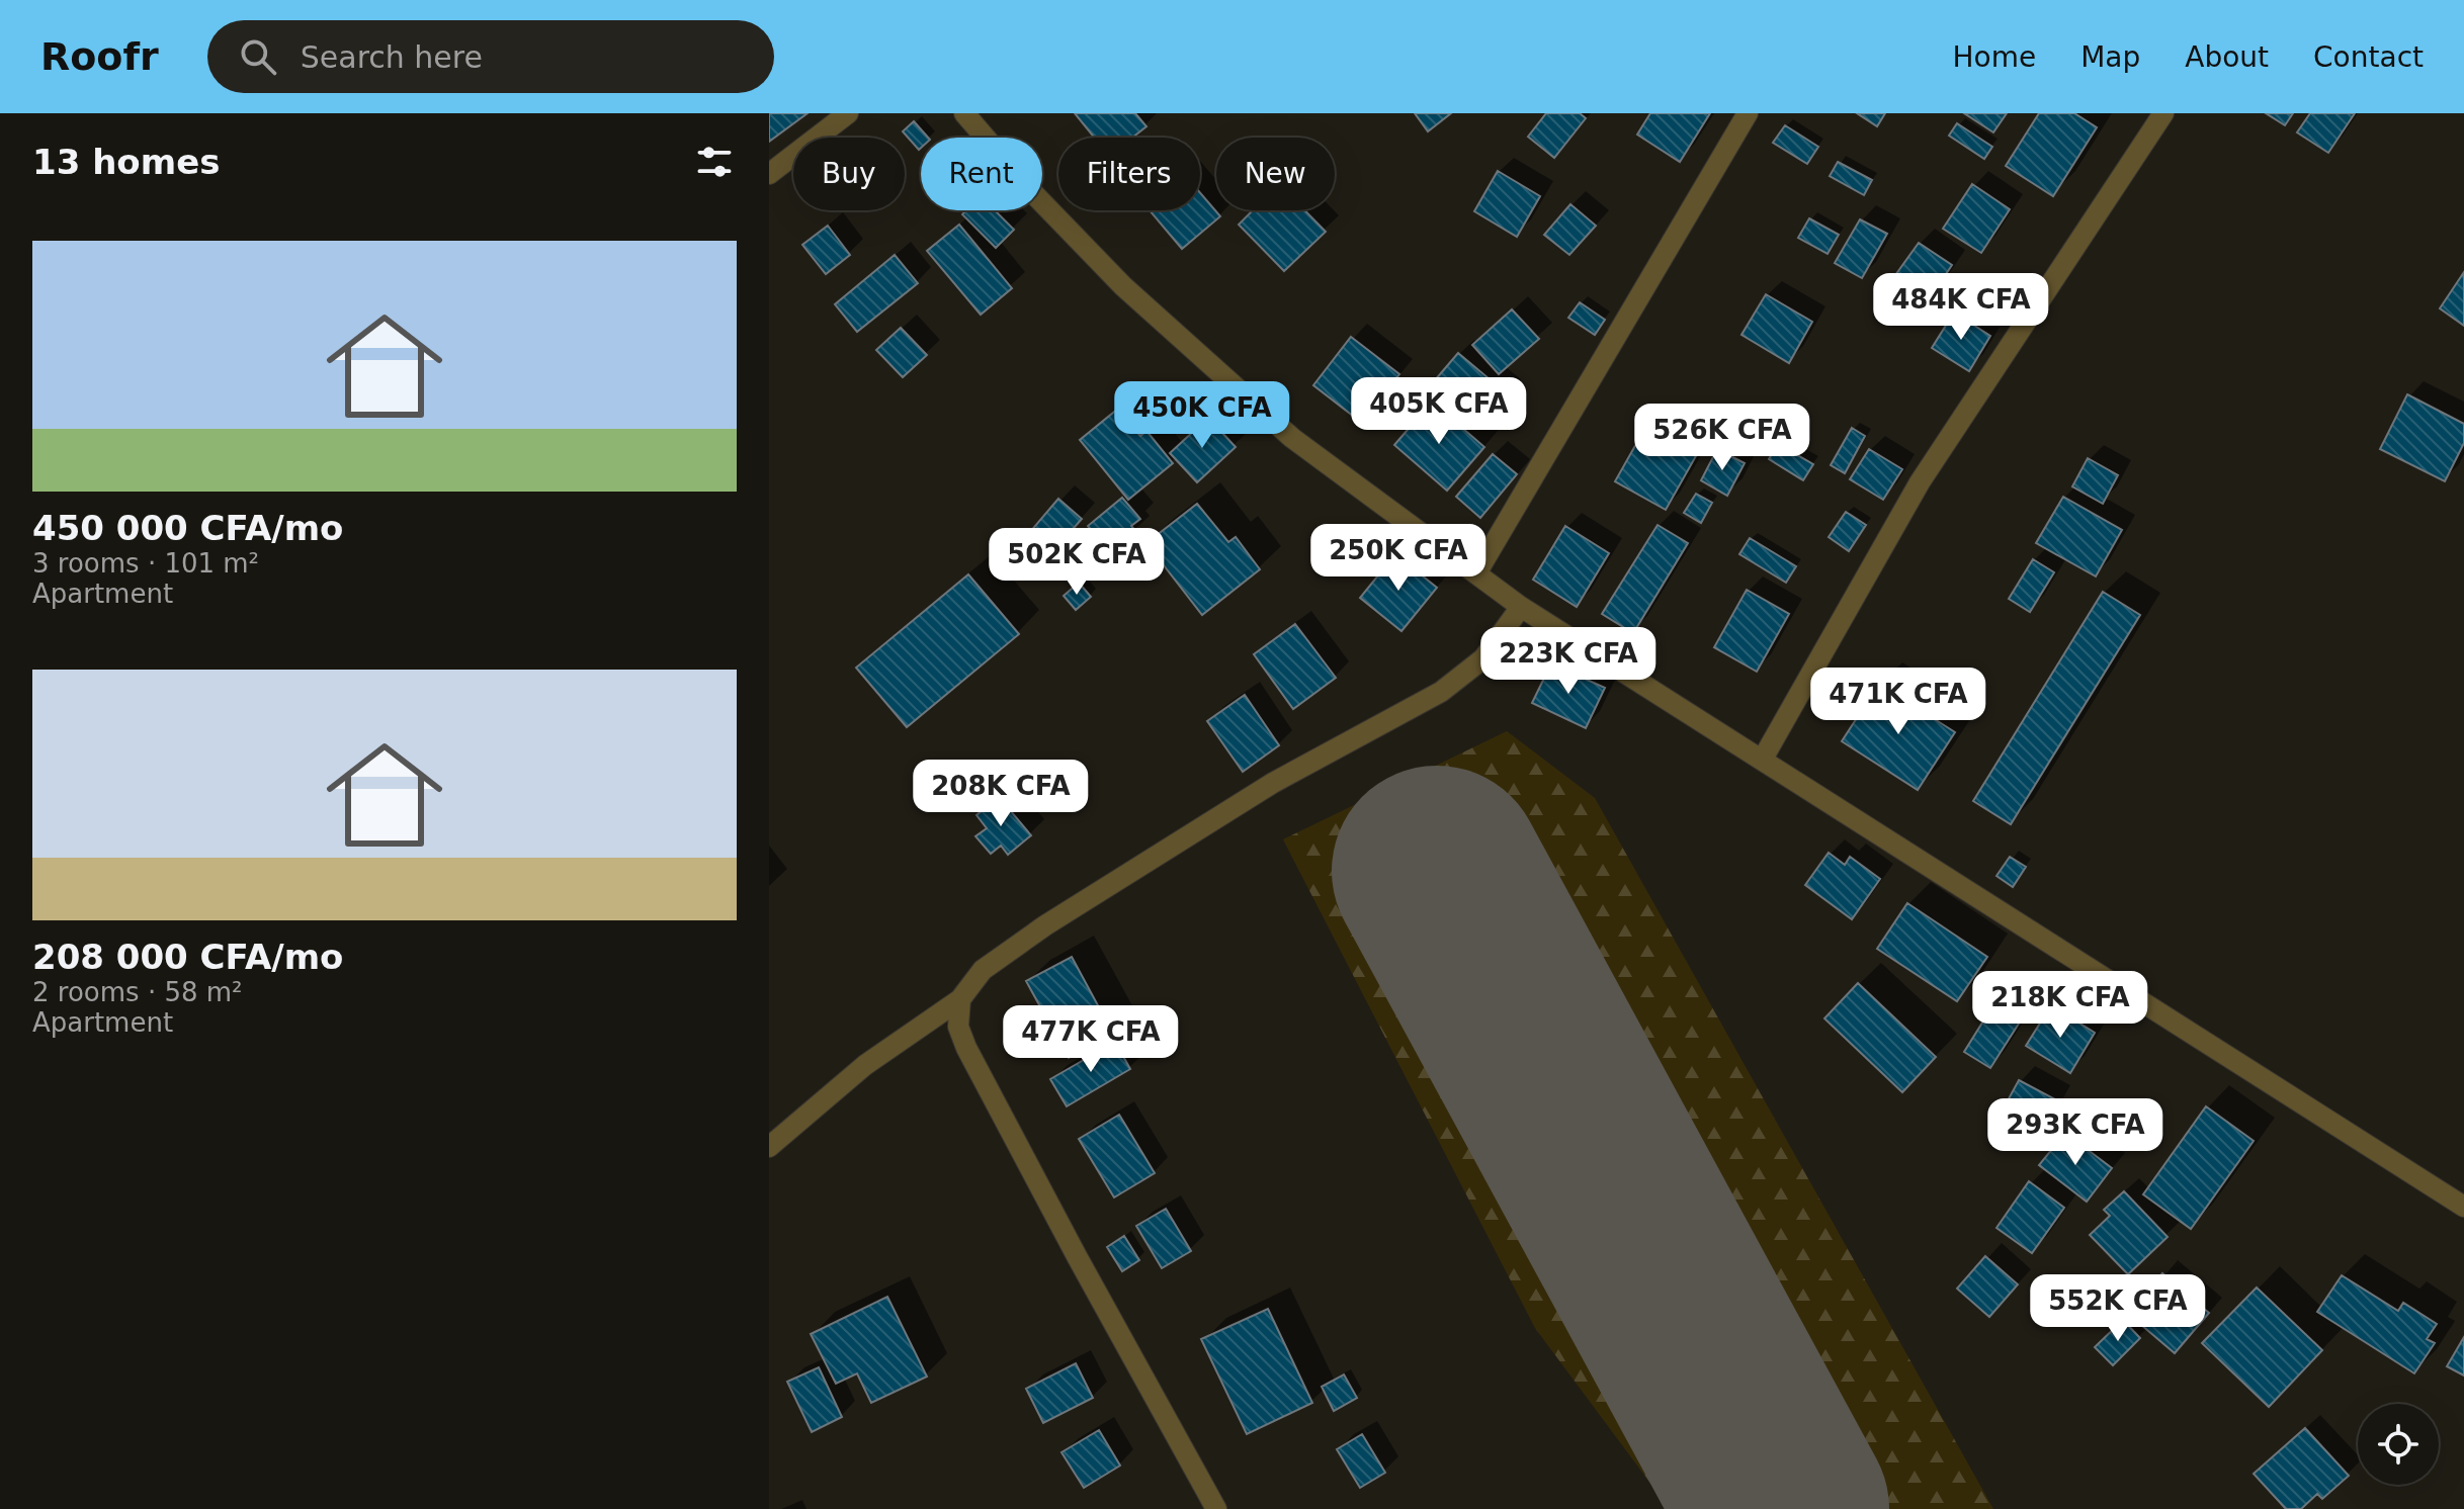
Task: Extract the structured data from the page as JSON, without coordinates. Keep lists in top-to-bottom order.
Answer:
{
  "page": {
    "header": "Roofr",
    "search": "Search here",
    "nav": [
      "Home",
      "Map",
      "About",
      "Contact"
    ],
    "heading": "13 homes",
    "chip": [
      "Buy",
      "Rent",
      "Filters",
      "New"
    ],
    "list": [
      {
        "name": "450 000 CFA/mo",
        "note": "3 rooms · 101 m² · Apartment"
      },
      {
        "name": "208 000 CFA/mo",
        "note": "2 rooms · 58 m² · Apartment"
      }
    ],
    "price": [
      "484K CFA",
      "405K CFA",
      "450K CFA",
      "526K CFA",
      "250K CFA",
      "502K CFA",
      "223K CFA",
      "471K CFA",
      "208K CFA",
      "218K CFA",
      "477K CFA",
      "293K CFA",
      "552K CFA"
    ]
  }
}
